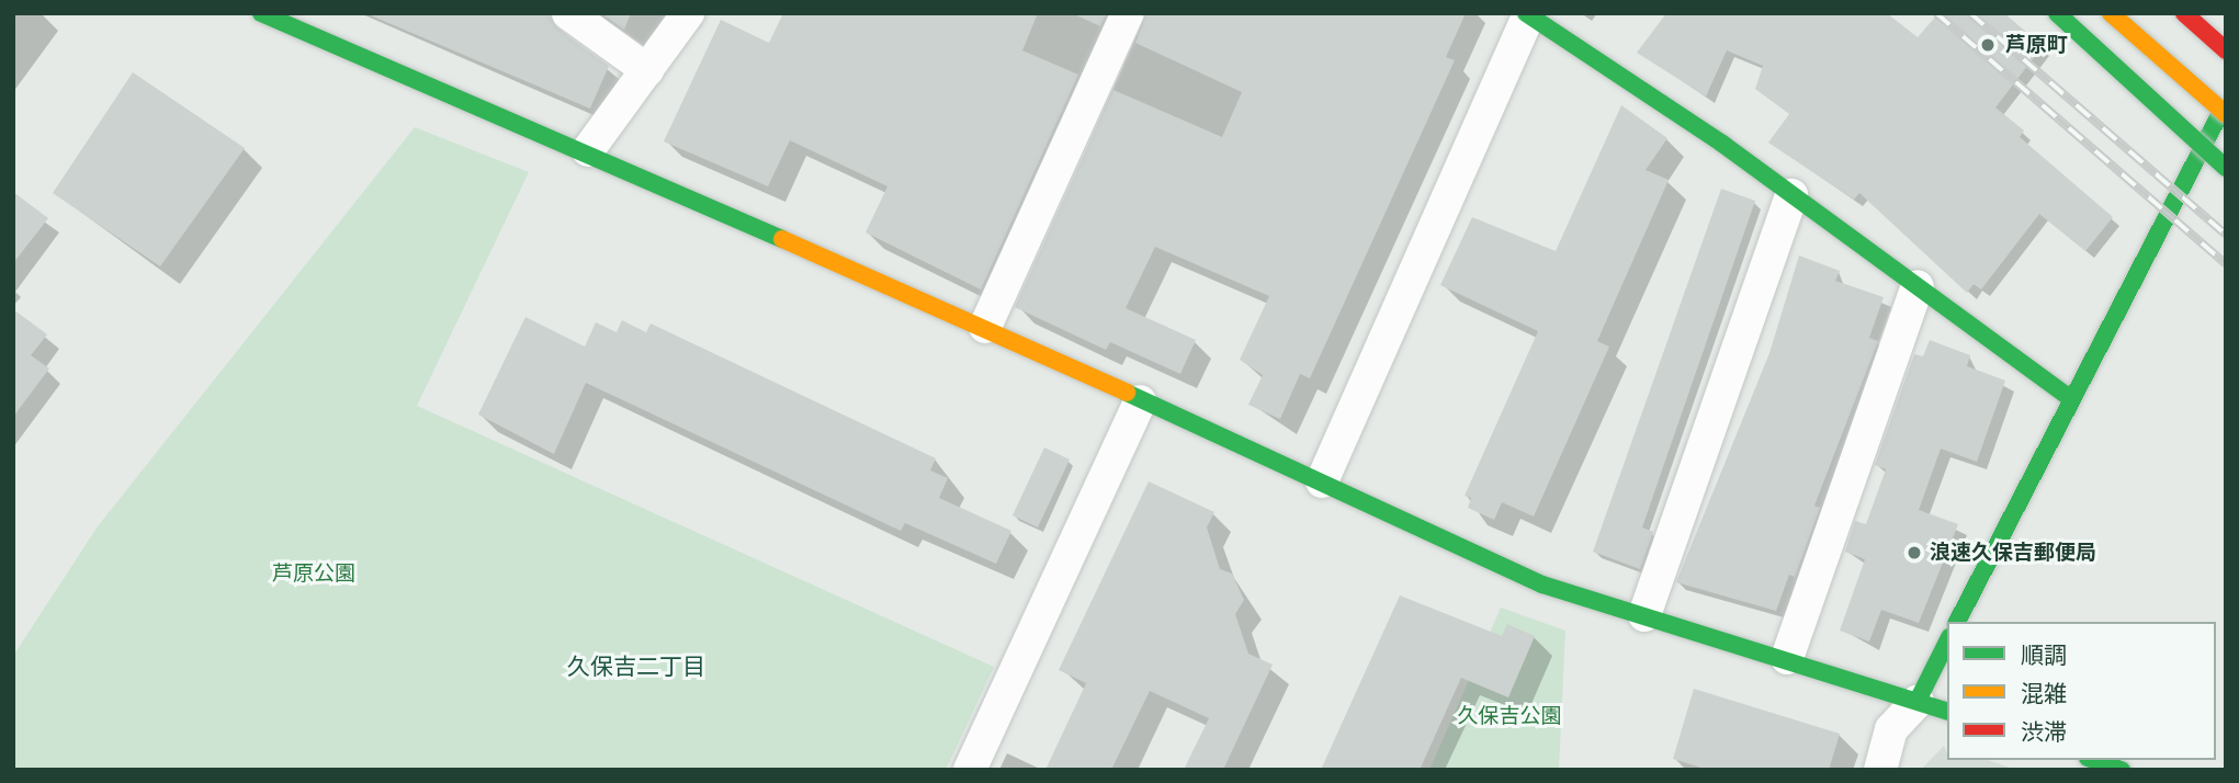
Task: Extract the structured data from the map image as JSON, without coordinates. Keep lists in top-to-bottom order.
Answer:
{
  "districts": ["久保吉二丁目"],
  "parks": ["芦原公園", "久保吉公園"],
  "places": ["芦原町", "浪速久保吉郵便局"],
  "legend": ["順調", "混雑", "渋滞"]
}
